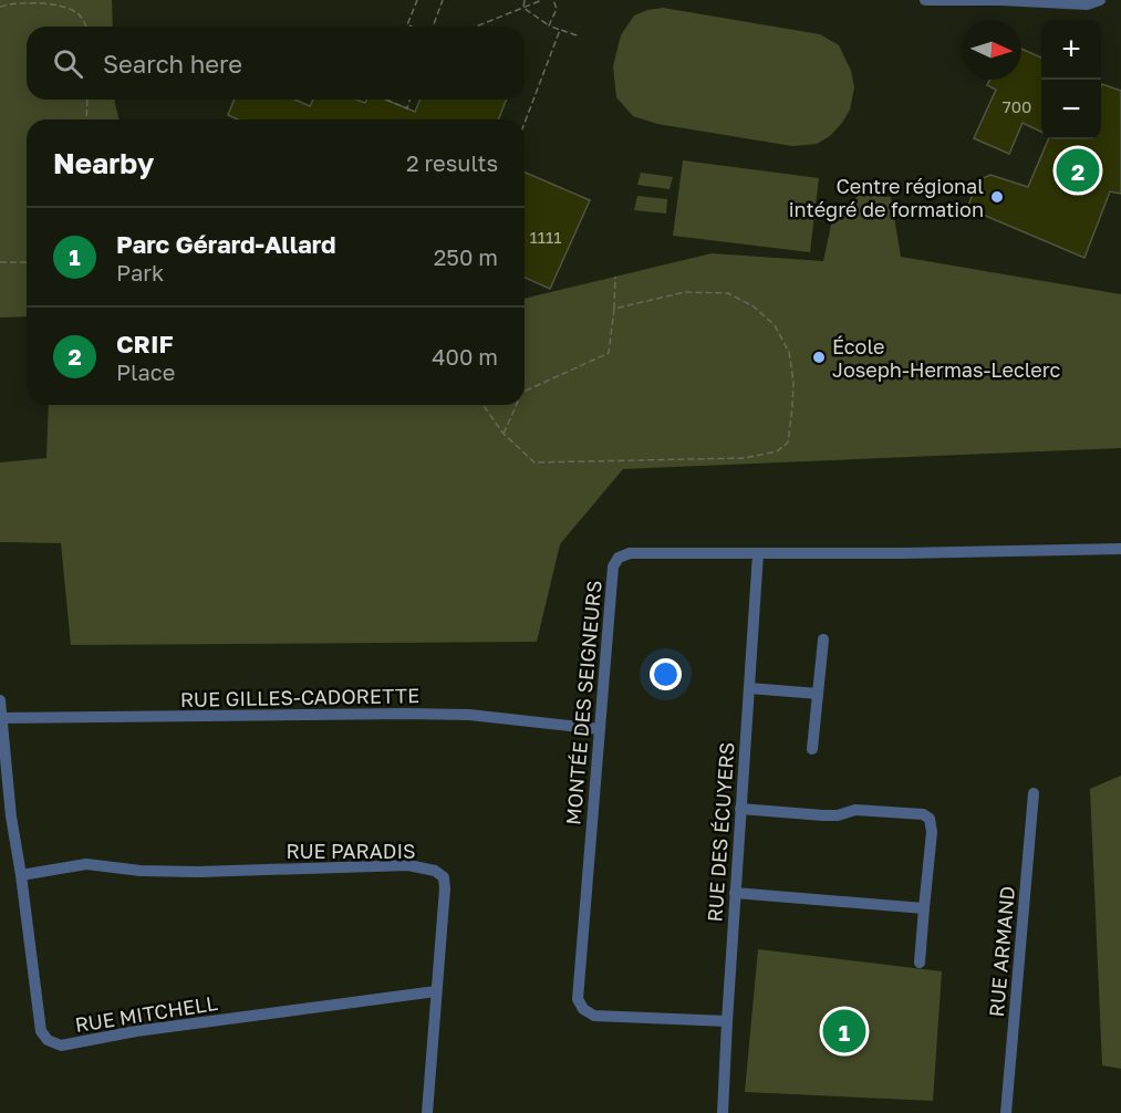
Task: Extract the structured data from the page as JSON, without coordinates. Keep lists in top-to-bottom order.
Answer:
{
  "streets": {
    "street": [
      "RUE GILLES-CADORETTE",
      "MONTÉE DES SEIGNEURS",
      "RUE DES ÉCUYERS",
      "RUE PARADIS",
      "RUE ARMAND",
      "RUE MITCHELL"
    ]
  },
  "crossings": [
    ["RUE GILLES-CADORETTE", "MONTÉE DES SEIGNEURS"],
    ["RUE GILLES-CADORETTE", "RUE MITCHELL"],
    ["MONTÉE DES SEIGNEURS", "RUE DES ÉCUYERS"],
    ["RUE PARADIS", "RUE MITCHELL"]
  ],
  "places": ["Centre régional intégré de formation", "École Joseph-Hermas-Leclerc"],
  "house_numbers": ["700", "1111"],
  "north": "right",
  "page": {
    "map_buttons": ["+", "−"],
    "search": "Search here",
    "heading": ["Nearby", "2 results"],
    "pins": ["2", "1"],
    "list": [
      {
        "mark": "1",
        "name": "Parc Gérard-Allard",
        "note": "Park",
        "value": "250 m"
      },
      {
        "mark": "2",
        "name": "CRIF",
        "note": "Place",
        "value": "400 m"
      }
    ]
  }
}
